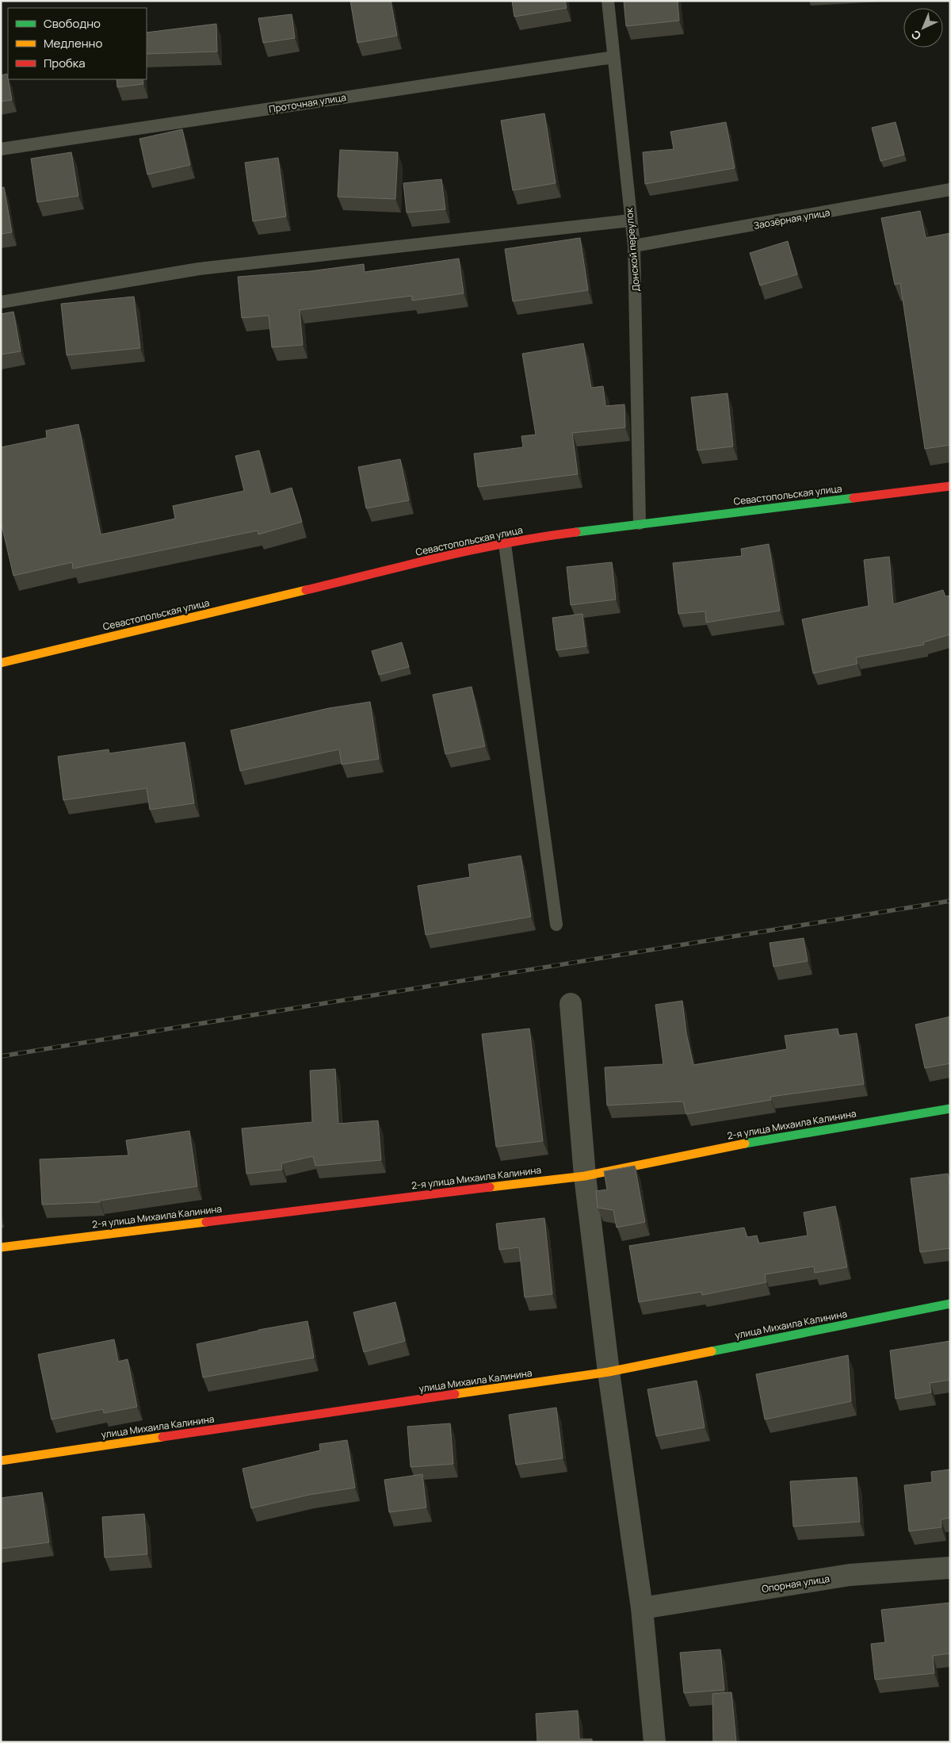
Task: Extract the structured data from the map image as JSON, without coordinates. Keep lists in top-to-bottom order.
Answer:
{
  "streets": {
    "street": [
      "Севастопольская улица",
      "2-я улица Михаила Калинина",
      "улица Михаила Калинина",
      "Опорная улица"
    ],
    "lane": ["Проточная улица", "Заозёрная улица", "Донской переулок"]
  },
  "crossings": [
    ["Проточная улица", "Донской переулок"],
    ["Заозёрная улица", "Донской переулок"],
    ["Донской переулок", "Севастопольская улица"]
  ],
  "legend": ["Свободно", "Медленно", "Пробка"],
  "north": "bottom left"
}
